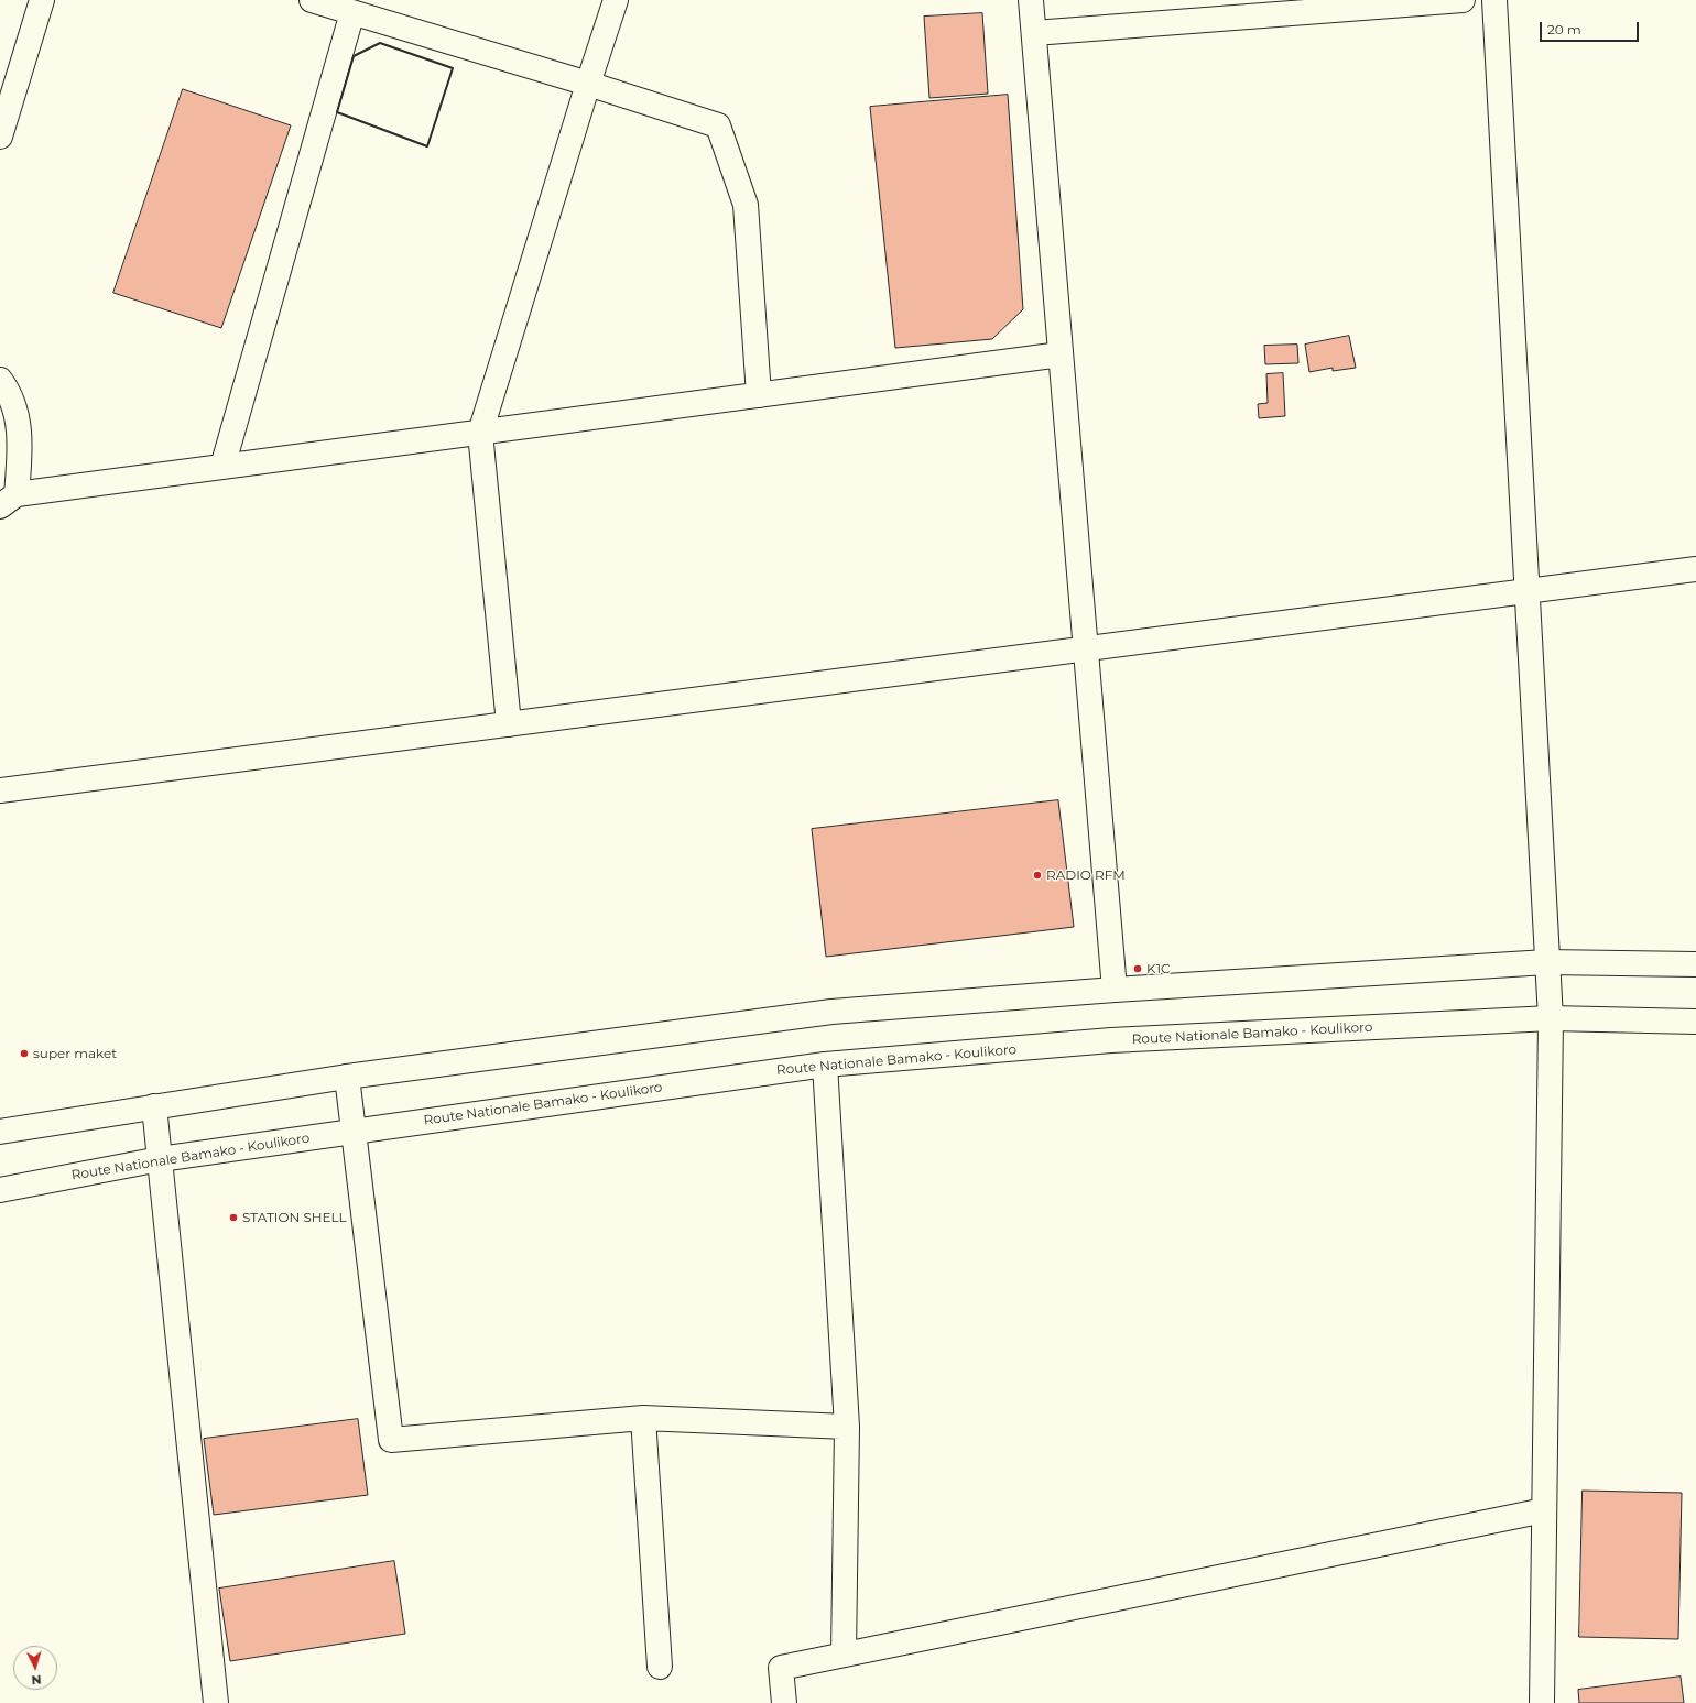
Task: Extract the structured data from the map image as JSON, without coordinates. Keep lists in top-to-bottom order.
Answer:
{
  "streets": {
    "street": ["Route Nationale Bamako - Koulikoro"]
  },
  "places": [
    "RADIO RFM",
    "K1C",
    "super maket",
    "STATION SHELL"
  ],
  "scale_bar": "20 m",
  "north": "bottom"
}
